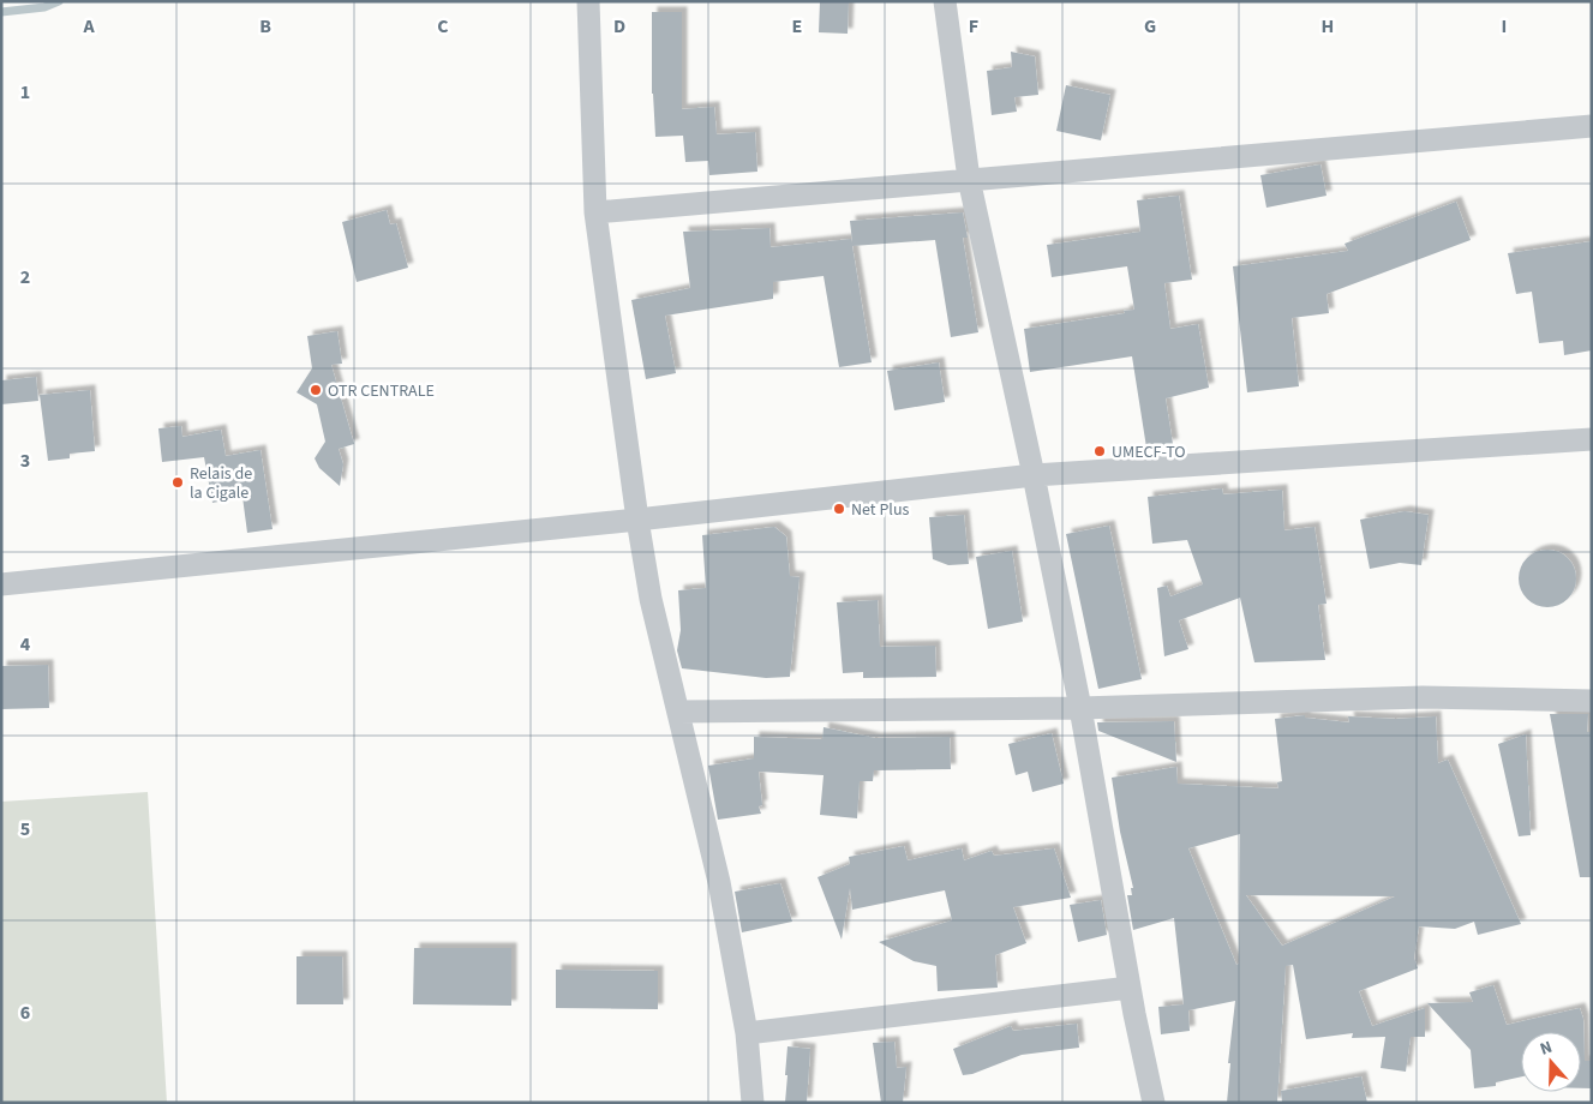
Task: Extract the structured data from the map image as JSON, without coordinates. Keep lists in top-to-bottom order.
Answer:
{
  "places": [
    "OTR CENTRALE",
    "UMECF-TO",
    "Relais de la Cigale",
    "Net Plus"
  ],
  "north": "top",
  "grid": {
    "columns": [
      "A",
      "B",
      "C",
      "D",
      "E",
      "F",
      "G",
      "H",
      "I"
    ],
    "rows": [
      "1",
      "2",
      "3",
      "4",
      "5",
      "6"
    ]
  }
}
